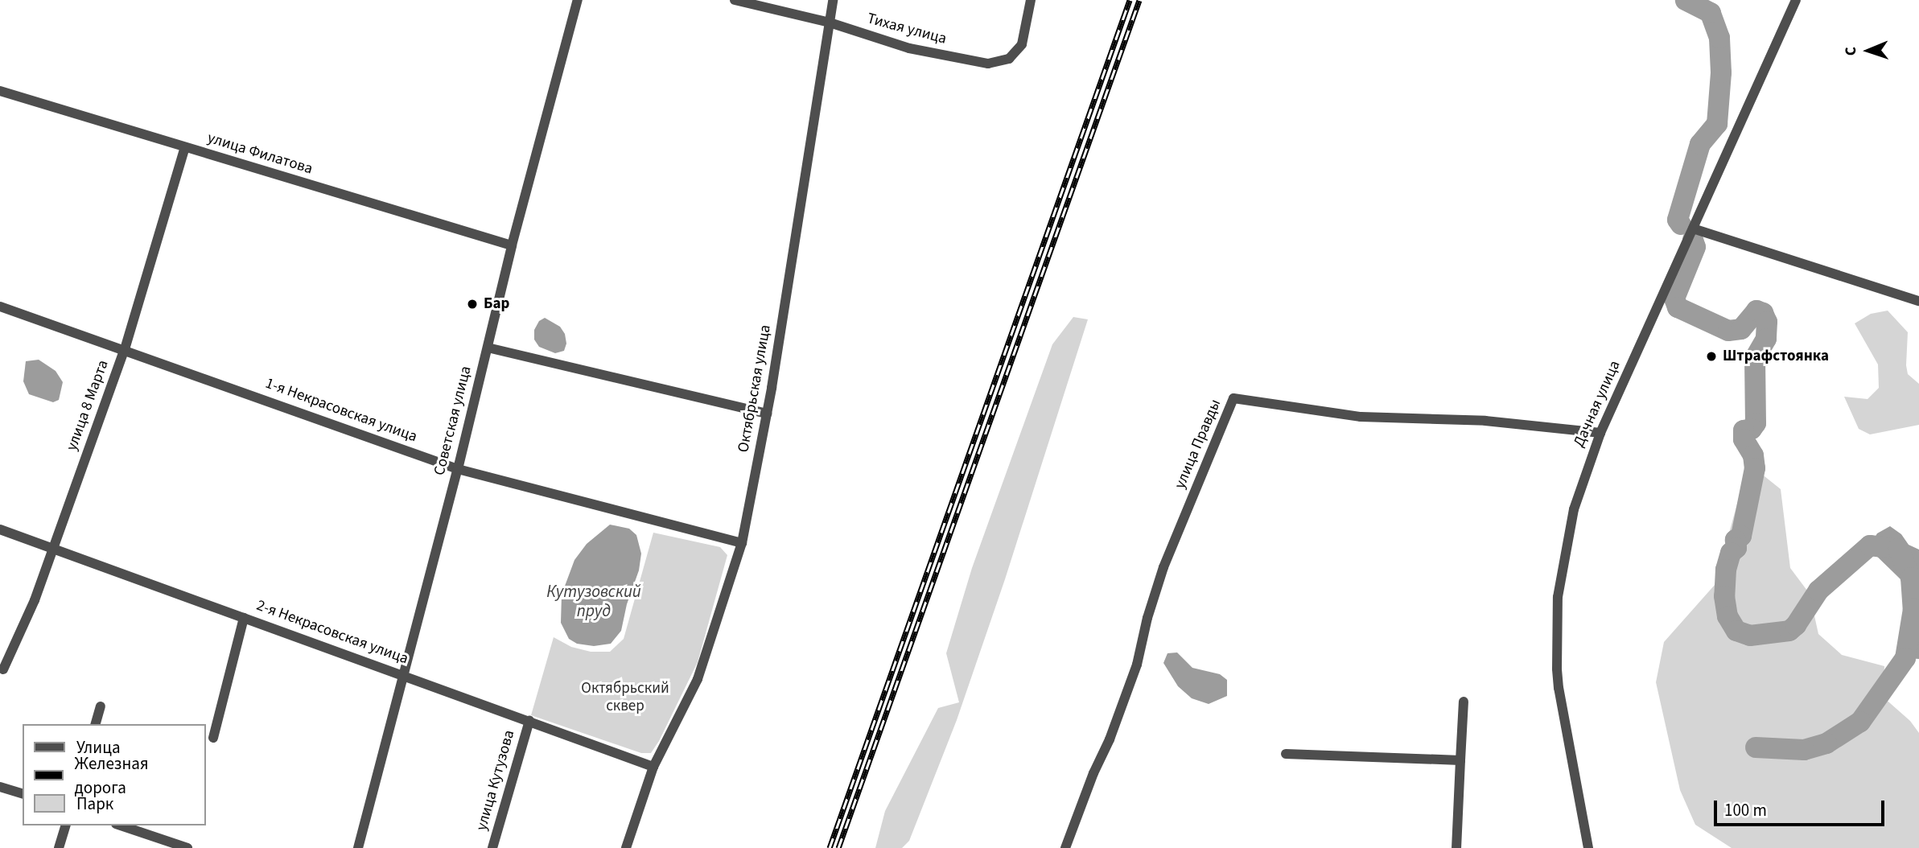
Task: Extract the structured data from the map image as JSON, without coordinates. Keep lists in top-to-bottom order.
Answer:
{
  "streets": {
    "street": [
      "Тихая улица",
      "улица Филатова",
      "Октябрьская улица",
      "Дачная улица",
      "улица 8 Марта",
      "1-я Некрасовская улица",
      "Советская улица",
      "улица Правды",
      "2-я Некрасовская улица",
      "улица Кутузова"
    ]
  },
  "crossings": [
    ["Тихая улица", "Октябрьская улица"],
    ["улица Филатова", "улица 8 Марта"],
    ["улица Филатова", "Советская улица"],
    ["Октябрьская улица", "1-я Некрасовская улица"],
    ["Октябрьская улица", "2-я Некрасовская улица"],
    ["Дачная улица", "улица Правды"],
    ["улица 8 Марта", "1-я Некрасовская улица"],
    ["улица 8 Марта", "2-я Некрасовская улица"],
    ["1-я Некрасовская улица", "Советская улица"],
    ["Советская улица", "2-я Некрасовская улица"],
    ["2-я Некрасовская улица", "улица Кутузова"]
  ],
  "water": ["Кутузовский пруд"],
  "parks": ["Октябрьский сквер"],
  "places": ["Бар", "Штрафстоянка"],
  "legend": ["Улица", "Железная дорога", "Парк"],
  "scale_bar": "100 m",
  "north": "left"
}
